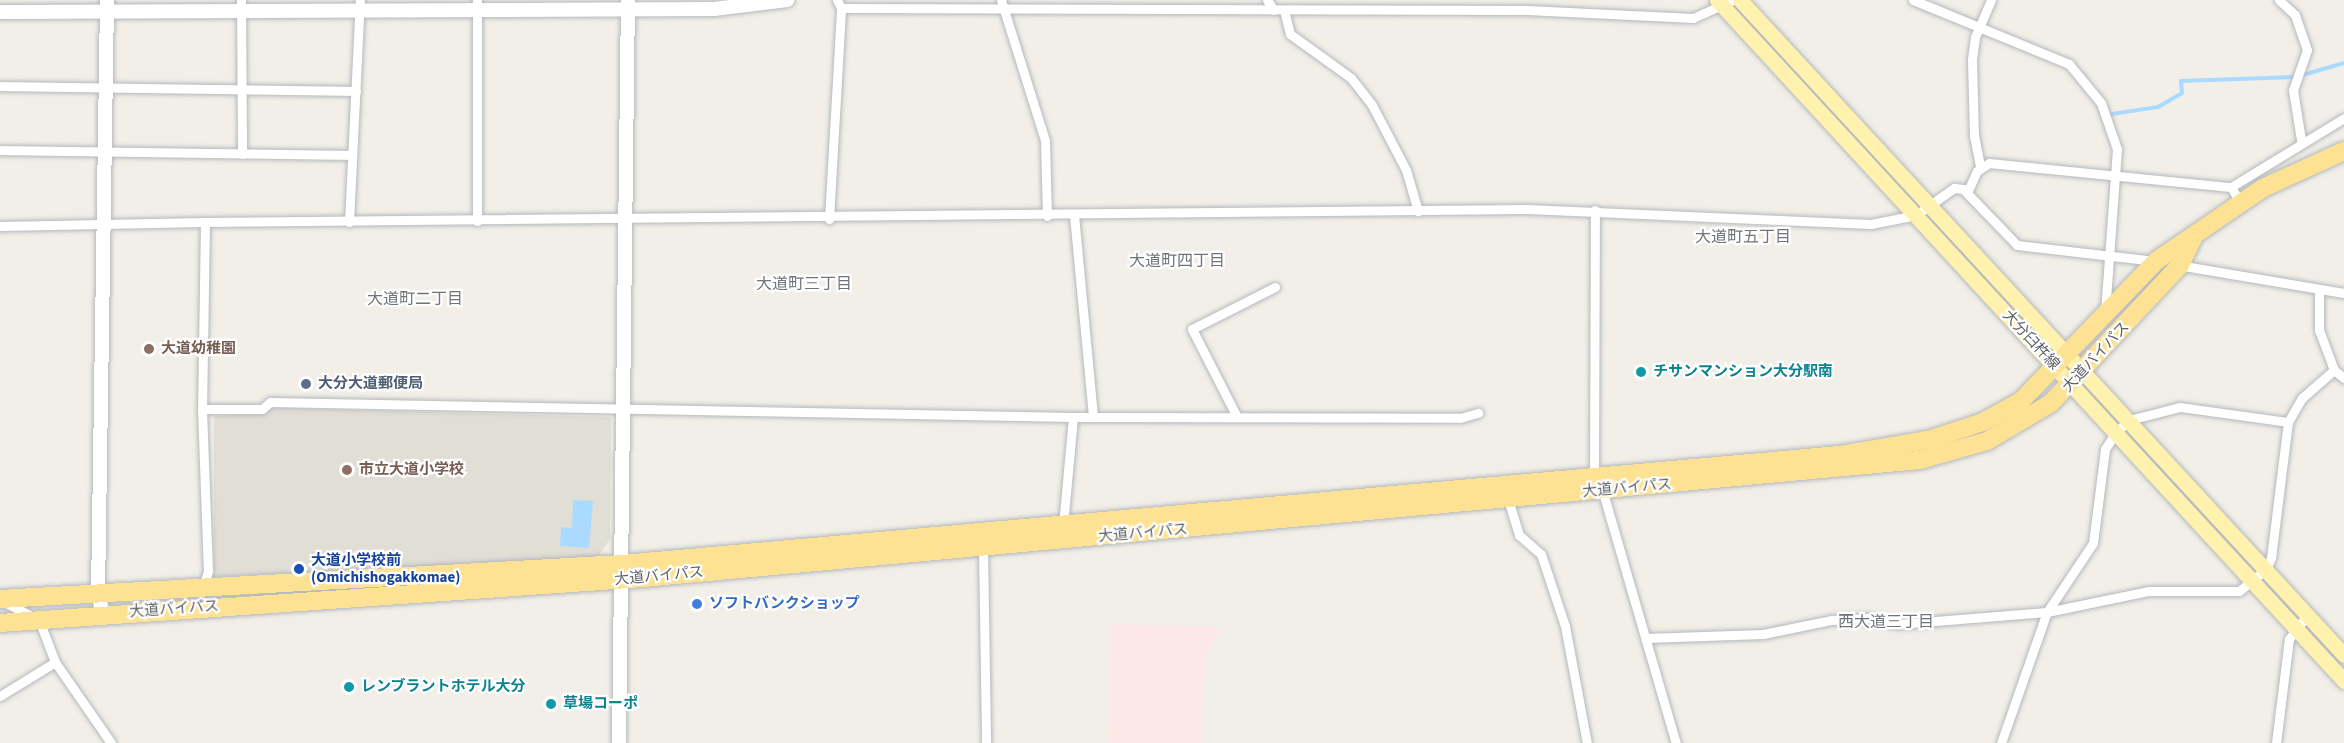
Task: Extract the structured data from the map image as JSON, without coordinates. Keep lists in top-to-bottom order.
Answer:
{
  "streets": {
    "highway": ["大道バイパス"],
    "main road": ["大分臼杵線"]
  },
  "crossings": [
    ["大分臼杵線", "大道バイパス"]
  ],
  "districts": [
    "大道町五丁目",
    "大道町四丁目",
    "大道町三丁目",
    "大道町二丁目",
    "西大道三丁目"
  ],
  "places": [
    "大道幼稚園",
    "チサンマンション大分駅南",
    "大分大道郵便局",
    "市立大道小学校",
    "大道小学校前 (Omichishogakkomae)",
    "ソフトバンクショップ",
    "レンブラントホテル大分",
    "草場コーポ"
  ]
}
